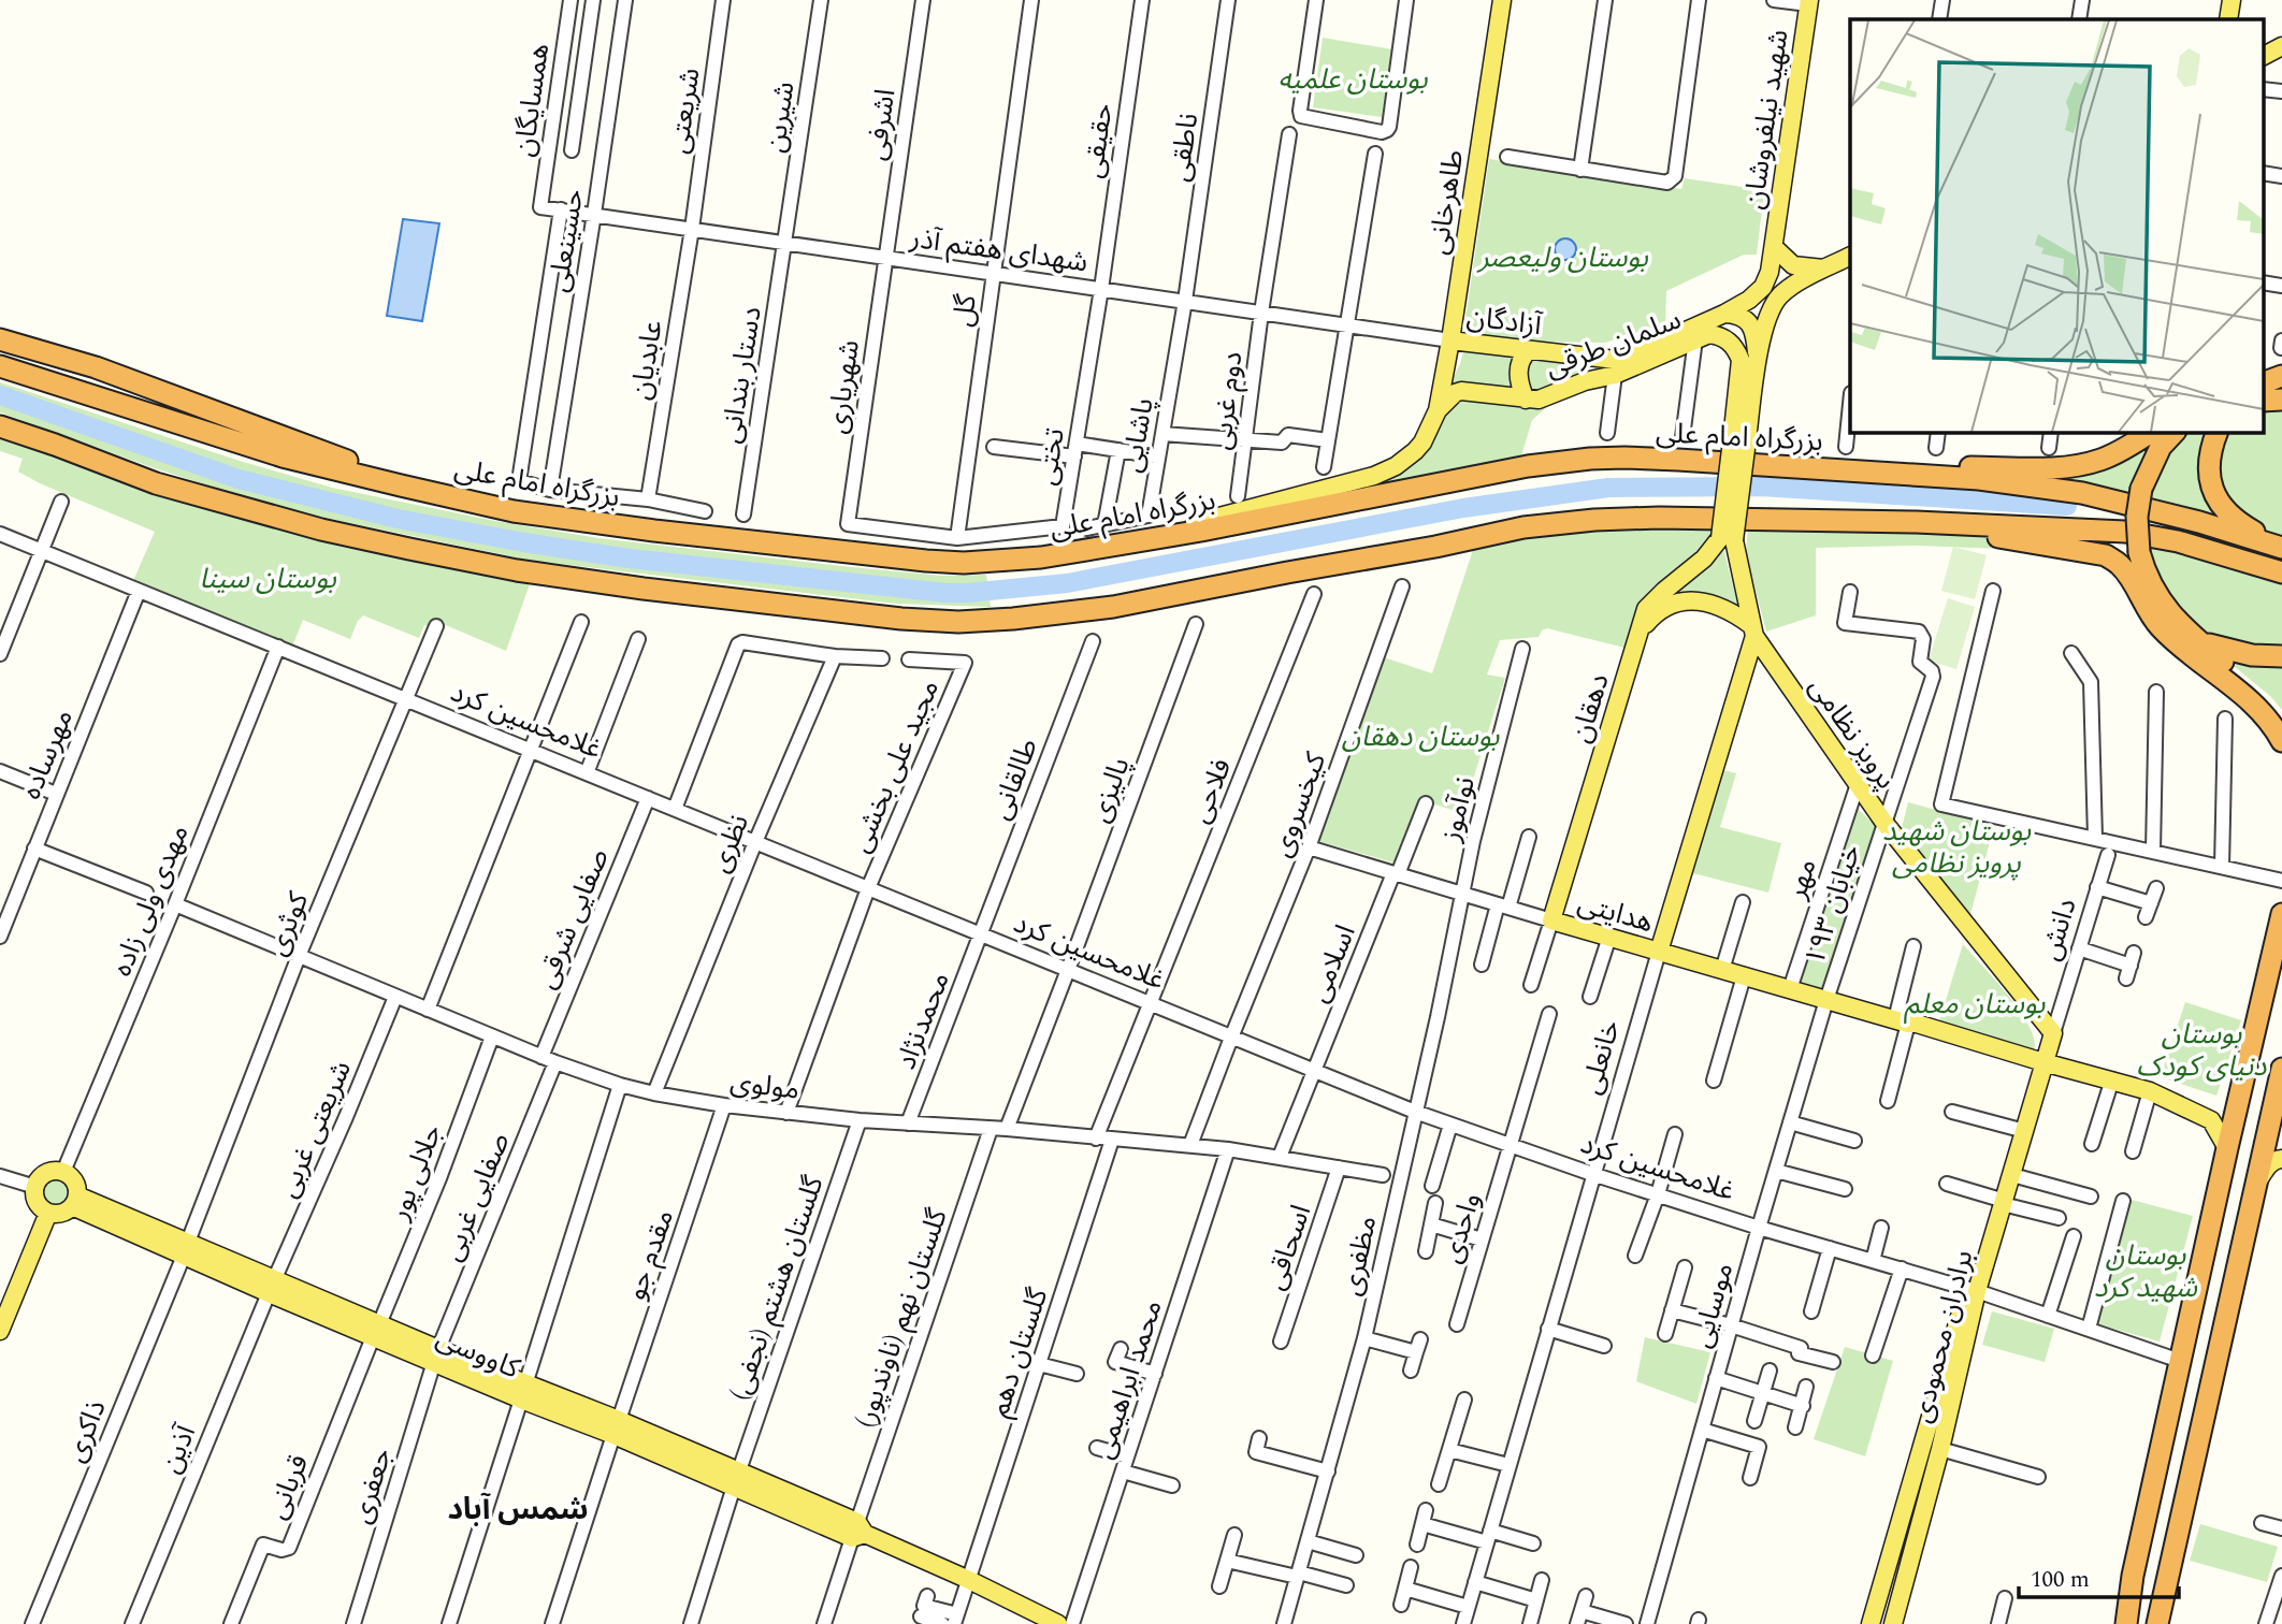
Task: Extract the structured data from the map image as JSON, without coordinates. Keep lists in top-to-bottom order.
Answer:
{
  "streets": {
    "highway": ["بزرگراه امام علی"],
    "main road": [
      "شهید نیلفروشان",
      "طاهرخانی",
      "آزادگان",
      "سلمان طرقی",
      "دهقان",
      "پرویز نظامی",
      "هدایتی",
      "دانش",
      "خانعلی",
      "برادران محمودی",
      "کاووسی"
    ],
    "street": [
      "همسایگان",
      "شریعتی",
      "شیرین",
      "اشرفی",
      "حقیقی",
      "ناطقی",
      "حسینعلی",
      "شهدای هفتم آذر",
      "گل",
      "عابدیان",
      "دستار بندانی",
      "شهریاری",
      "دوم غربی",
      "پاشایی",
      "تختی",
      "غلامحسین کرد",
      "مهرساده",
      "مجید علی بخشی",
      "طالقانی",
      "پالیزی",
      "فلاحی",
      "کیخسروی",
      "نوآموز",
      "نظری",
      "مهر",
      "مهدی ولی زاده",
      "خیابان ۱۹۳",
      "صفایی شرقی",
      "کوثری",
      "اسلامی",
      "محمدنژاد",
      "مولوی",
      "شریعتی غربی",
      "جلالی پور",
      "صفایی غربی",
      "واحدی",
      "اسحاقی",
      "مقدم جو",
      "مظفری",
      "گلستان هشتم (نجفی)",
      "موسایی",
      "گلستان نهم (ناوندپور)",
      "گلستان دهم",
      "محمد ابراهیمی",
      "ذاکری",
      "آذین",
      "جعفری",
      "قربانی"
    ]
  },
  "crossings": [
    ["همسایگان", "شهدای هفتم آذر"],
    ["شریعتی", "شهدای هفتم آذر"],
    ["شریعتی", "عابدیان"],
    ["شیرین", "شهدای هفتم آذر"],
    ["شیرین", "دستار بندانی"],
    ["شهید نیلفروشان", "آزادگان"],
    ["اشرفی", "شهدای هفتم آذر"],
    ["اشرفی", "شهریاری"],
    ["حقیقی", "شهدای هفتم آذر"],
    ["حقیقی", "تختی"],
    ["ناطقی", "شهدای هفتم آذر"],
    ["ناطقی", "پاشایی"],
    ["طاهرخانی", "شهدای هفتم آذر"],
    ["طاهرخانی", "آزادگان"],
    ["طاهرخانی", "سلمان طرقی"],
    ["حسینعلی", "شهدای هفتم آذر"],
    ["شهدای هفتم آذر", "گل"],
    ["شهدای هفتم آذر", "آزادگان"],
    ["شهدای هفتم آذر", "عابدیان"],
    ["شهدای هفتم آذر", "دستار بندانی"],
    ["شهدای هفتم آذر", "شهریاری"],
    ["شهدای هفتم آذر", "دوم غربی"],
    ["شهدای هفتم آذر", "پاشایی"],
    ["شهدای هفتم آذر", "تختی"],
    ["گل", "شهریاری"],
    ["گل", "تختی"],
    ["شهریاری", "تختی"],
    ["دهقان", "هدایتی"],
    ["غلامحسین کرد", "مهرساده"],
    ["غلامحسین کرد", "مجید علی بخشی"],
    ["غلامحسین کرد", "طالقانی"],
    ["غلامحسین کرد", "پالیزی"],
    ["غلامحسین کرد", "فلاحی"],
    ["غلامحسین کرد", "کیخسروی"],
    ["غلامحسین کرد", "نظری"],
    ["غلامحسین کرد", "مهدی ولی زاده"],
    ["غلامحسین کرد", "هدایتی"],
    ["غلامحسین کرد", "صفایی شرقی"],
    ["غلامحسین کرد", "کوثری"],
    ["غلامحسین کرد", "اسلامی"],
    ["غلامحسین کرد", "محمدنژاد"],
    ["غلامحسین کرد", "خانعلی"],
    ["غلامحسین کرد", "واحدی"],
    ["غلامحسین کرد", "مظفری"],
    ["غلامحسین کرد", "موسایی"],
    ["غلامحسین کرد", "برادران محمودی"],
    ["پرویز نظامی", "مهر"],
    ["پرویز نظامی", "خیابان ۱۹۳"],
    ["پرویز نظامی", "دانش"],
    ["پرویز نظامی", "خانعلی"],
    ["مجید علی بخشی", "مولوی"],
    ["طالقانی", "محمدنژاد"],
    ["پالیزی", "مولوی"],
    ["فلاحی", "مولوی"],
    ["کیخسروی", "هدایتی"],
    ["کیخسروی", "مولوی"],
    ["نوآموز", "هدایتی"],
    ["نوآموز", "مظفری"],
    ["نظری", "مولوی"],
    ["مهر", "هدایتی"],
    ["مهدی ولی زاده", "مولوی"],
    ["مهدی ولی زاده", "کاووسی"],
    ["خیابان ۱۹۳", "هدایتی"],
    ["خیابان ۱۹۳", "موسایی"],
    ["هدایتی", "دانش"],
    ["هدایتی", "اسلامی"],
    ["هدایتی", "خانعلی"],
    ["هدایتی", "مظفری"],
    ["هدایتی", "موسایی"],
    ["هدایتی", "برادران محمودی"],
    ["صفایی شرقی", "مولوی"],
    ["صفایی شرقی", "صفایی غربی"],
    ["کوثری", "مولوی"],
    ["کوثری", "کاووسی"],
    ["کوثری", "ذاکری"],
    ["اسلامی", "مولوی"],
    ["محمدنژاد", "مولوی"],
    ["مولوی", "شریعتی غربی"],
    ["مولوی", "جلالی پور"],
    ["مولوی", "صفایی غربی"],
    ["مولوی", "اسحاقی"],
    ["مولوی", "مقدم جو"],
    ["مولوی", "گلستان هشتم (نجفی)"],
    ["مولوی", "گلستان نهم (ناوندپور)"],
    ["مولوی", "گلستان دهم"],
    ["مولوی", "محمد ابراهیمی"],
    ["شریعتی غربی", "کاووسی"],
    ["شریعتی غربی", "آذین"],
    ["جلالی پور", "کاووسی"],
    ["جلالی پور", "قربانی"],
    ["صفایی غربی", "کاووسی"],
    ["صفایی غربی", "جعفری"],
    ["مقدم جو", "کاووسی"],
    ["گلستان هشتم (نجفی)", "کاووسی"],
    ["کاووسی", "ذاکری"],
    ["کاووسی", "آذین"],
    ["کاووسی", "جعفری"],
    ["کاووسی", "قربانی"]
  ],
  "districts": ["شمس آباد"],
  "parks": [
    "بوستان علمیه",
    "بوستان ولیعصر",
    "بوستان سینا",
    "بوستان دهقان",
    "بوستان شهید پرویز نظامی",
    "بوستان معلم",
    "بوستان دنیای کودک",
    "بوستان شهید کرد"
  ],
  "scale_bar": "100 m"
}
